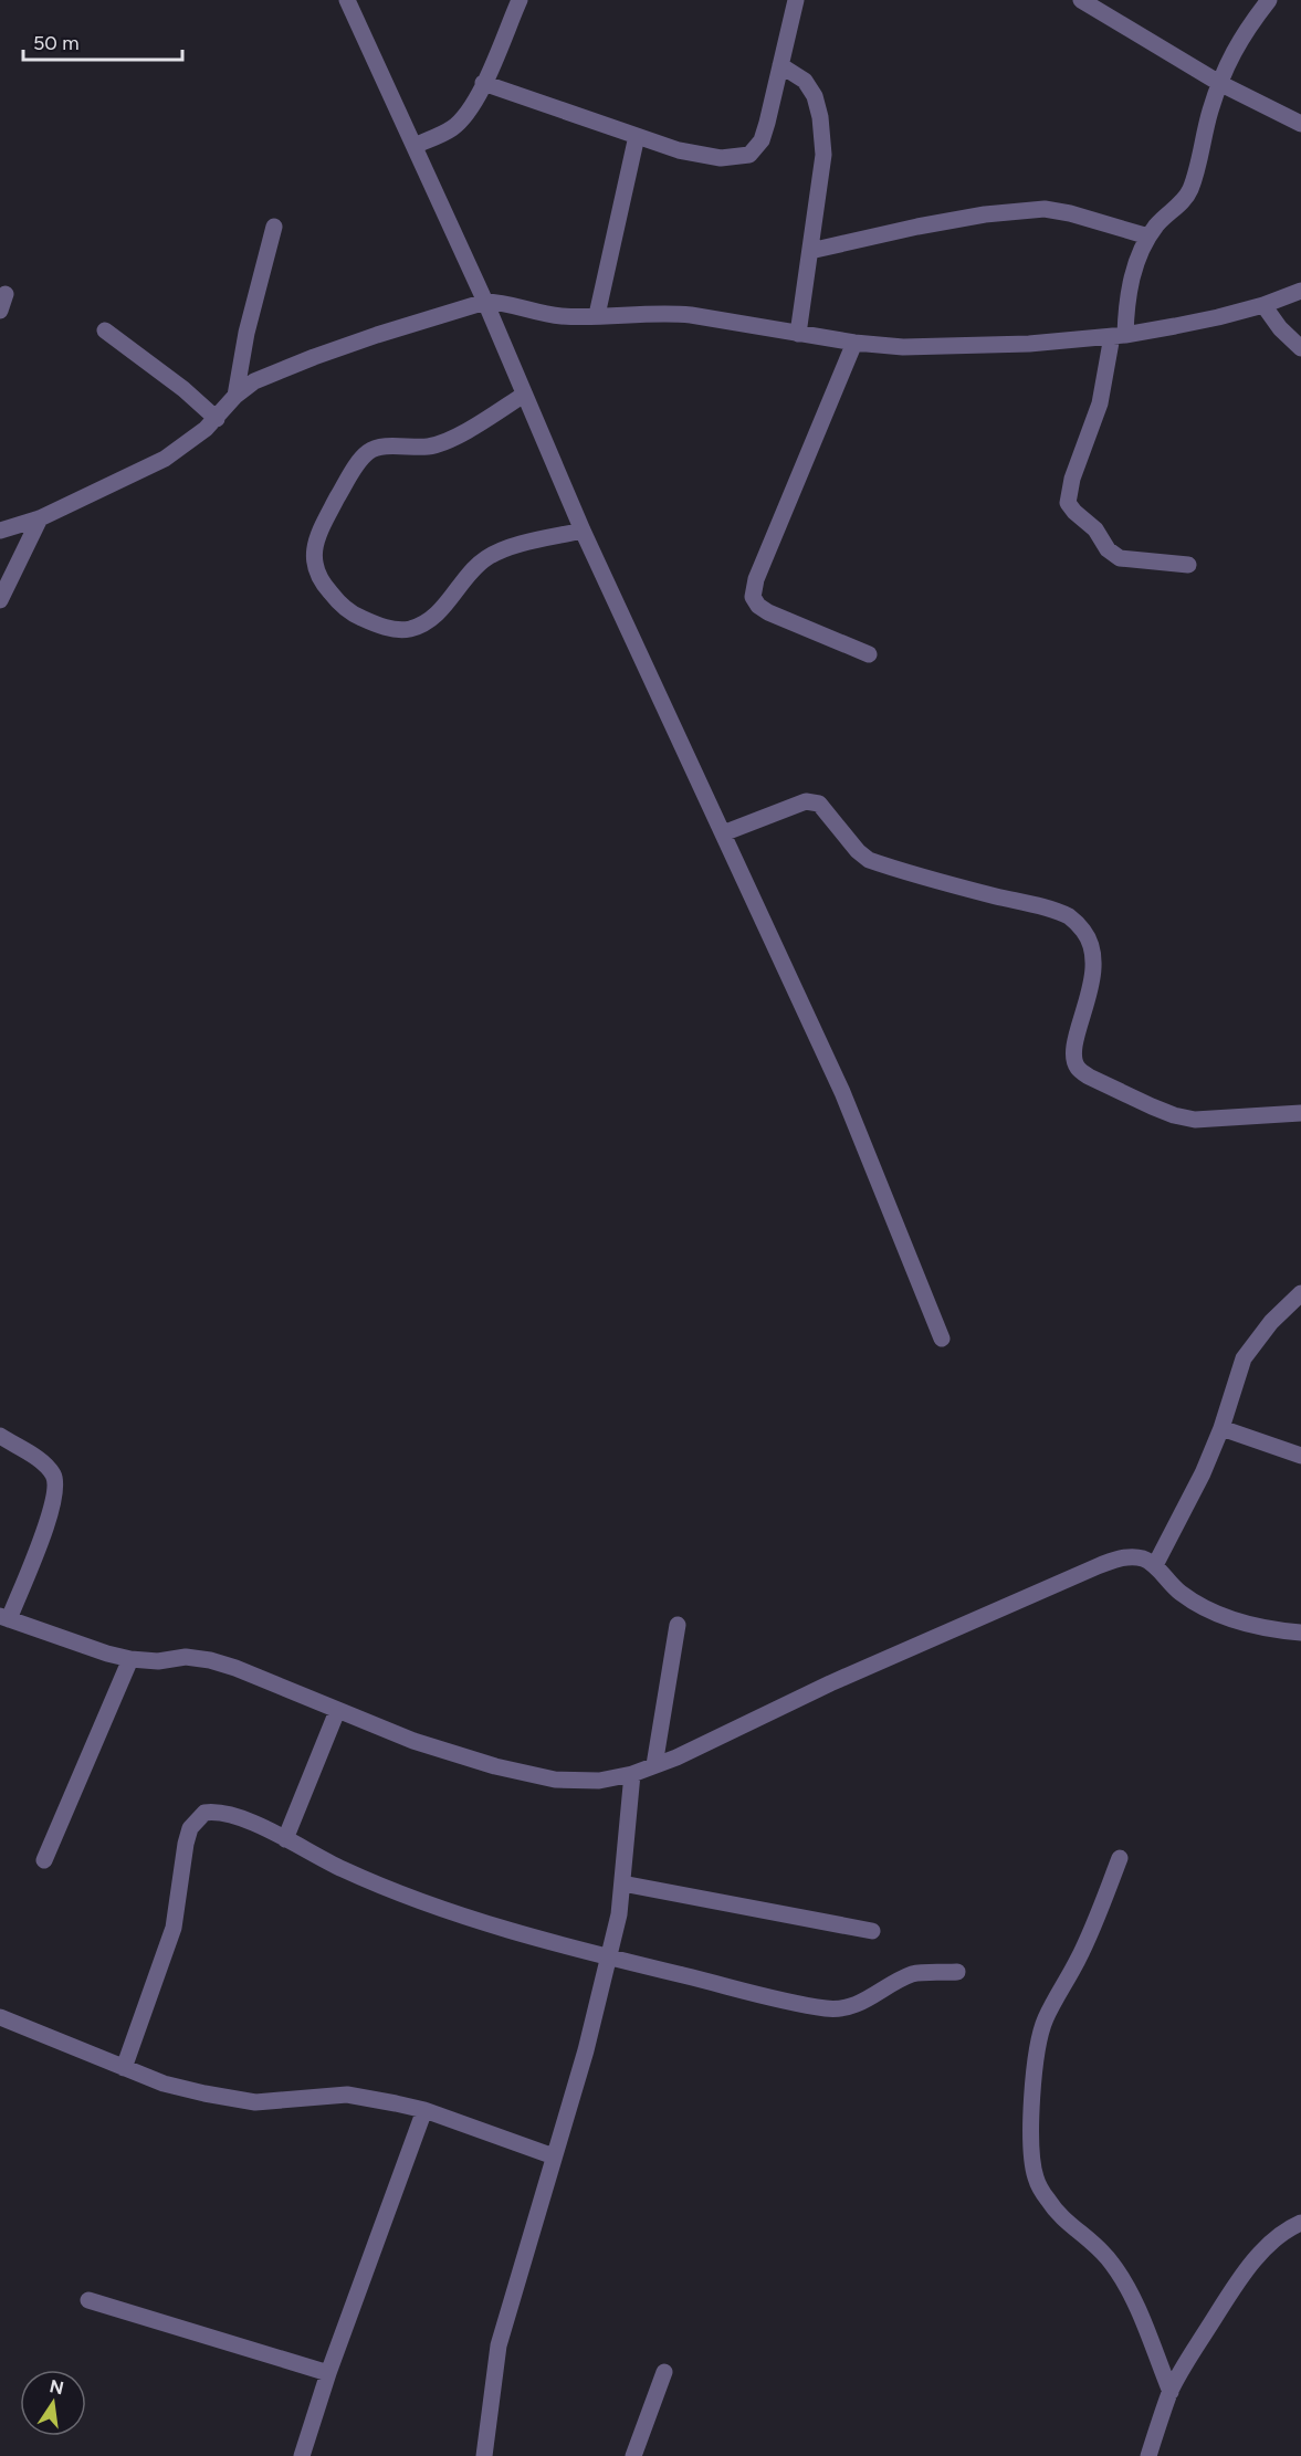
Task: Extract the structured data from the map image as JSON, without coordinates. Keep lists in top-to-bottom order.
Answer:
{
  "scale_bar": "50 m",
  "north": "top"
}
